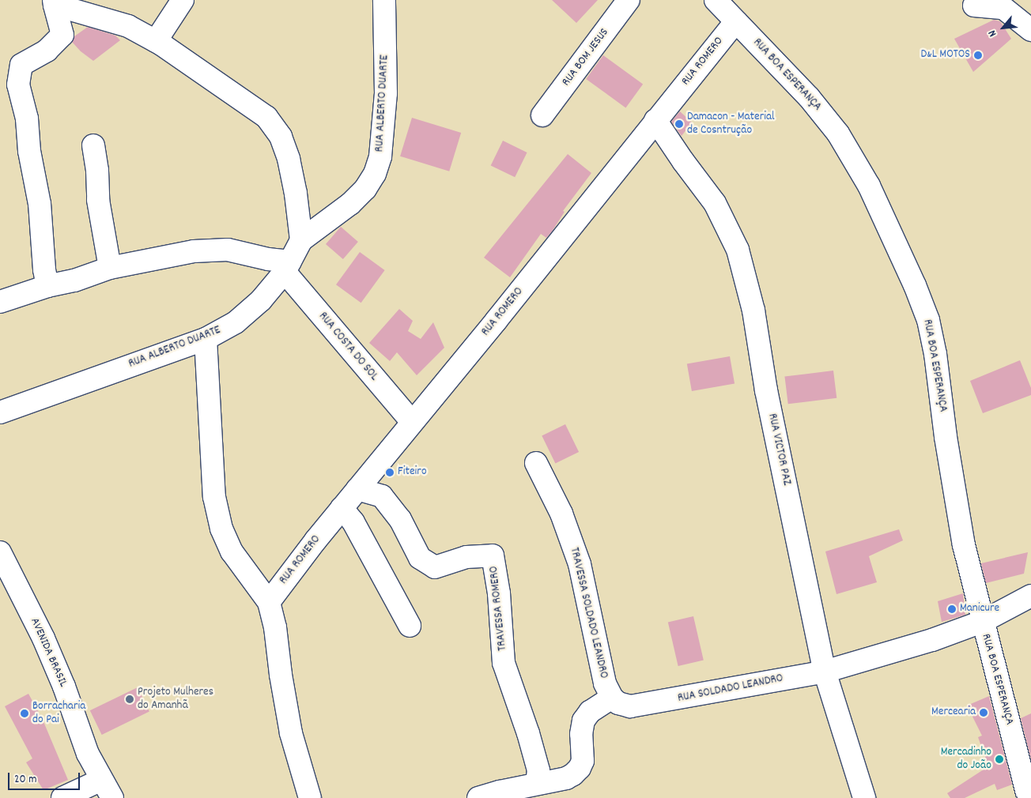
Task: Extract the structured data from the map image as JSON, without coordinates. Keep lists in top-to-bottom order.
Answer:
{
  "streets": {
    "street": [
      "RUA BOM JESUS",
      "RUA ROMERO",
      "RUA BOA ESPERANÇA",
      "RUA ALBERTO DUARTE",
      "RUA COSTA DO SOL",
      "RUA VICTOR PAZ",
      "TRAVESSA ROMERO",
      "TRAVESSA SOLDADO LEANDRO",
      "AVENIDA BRASIL",
      "RUA SOLDADO LEANDRO"
    ]
  },
  "crossings": [
    ["RUA ROMERO", "RUA BOA ESPERANÇA"],
    ["RUA ROMERO", "RUA COSTA DO SOL"],
    ["RUA ROMERO", "RUA VICTOR PAZ"],
    ["RUA ROMERO", "TRAVESSA ROMERO"],
    ["RUA BOA ESPERANÇA", "RUA SOLDADO LEANDRO"],
    ["RUA ALBERTO DUARTE", "RUA COSTA DO SOL"],
    ["RUA VICTOR PAZ", "RUA SOLDADO LEANDRO"],
    ["TRAVESSA SOLDADO LEANDRO", "RUA SOLDADO LEANDRO"]
  ],
  "places": [
    "D&L MOTOS",
    "Damacon - Material de Cosntrução",
    "Fiteiro",
    "Manicure",
    "Projeto Mulheres do Amanhã",
    "Mercearia",
    "Borracharia do Pai",
    "Mercadinho do João"
  ],
  "scale_bar": "20 m",
  "north": "bottom left"
}
